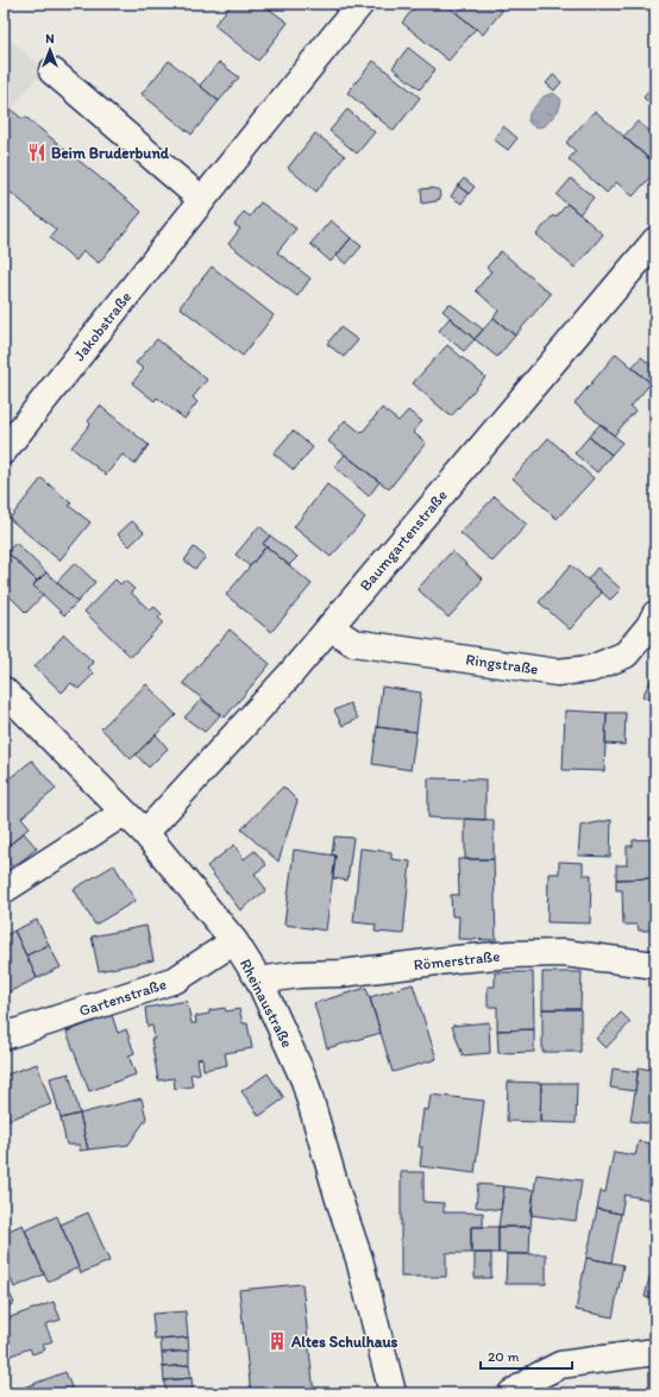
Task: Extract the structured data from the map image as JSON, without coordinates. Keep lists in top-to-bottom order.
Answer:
{
  "streets": {
    "street": [
      "Jakobstraße",
      "Baumgartenstraße",
      "Ringstraße",
      "Römerstraße",
      "Gartenstraße",
      "Rheinaustraße"
    ]
  },
  "crossings": [
    ["Baumgartenstraße", "Ringstraße"],
    ["Baumgartenstraße", "Rheinaustraße"],
    ["Römerstraße", "Rheinaustraße"],
    ["Gartenstraße", "Rheinaustraße"]
  ],
  "places": {
    "restaurant": ["Beim Bruderbund"],
    "building": ["Altes Schulhaus"]
  },
  "scale_bar": "20 m",
  "north": "top"
}
